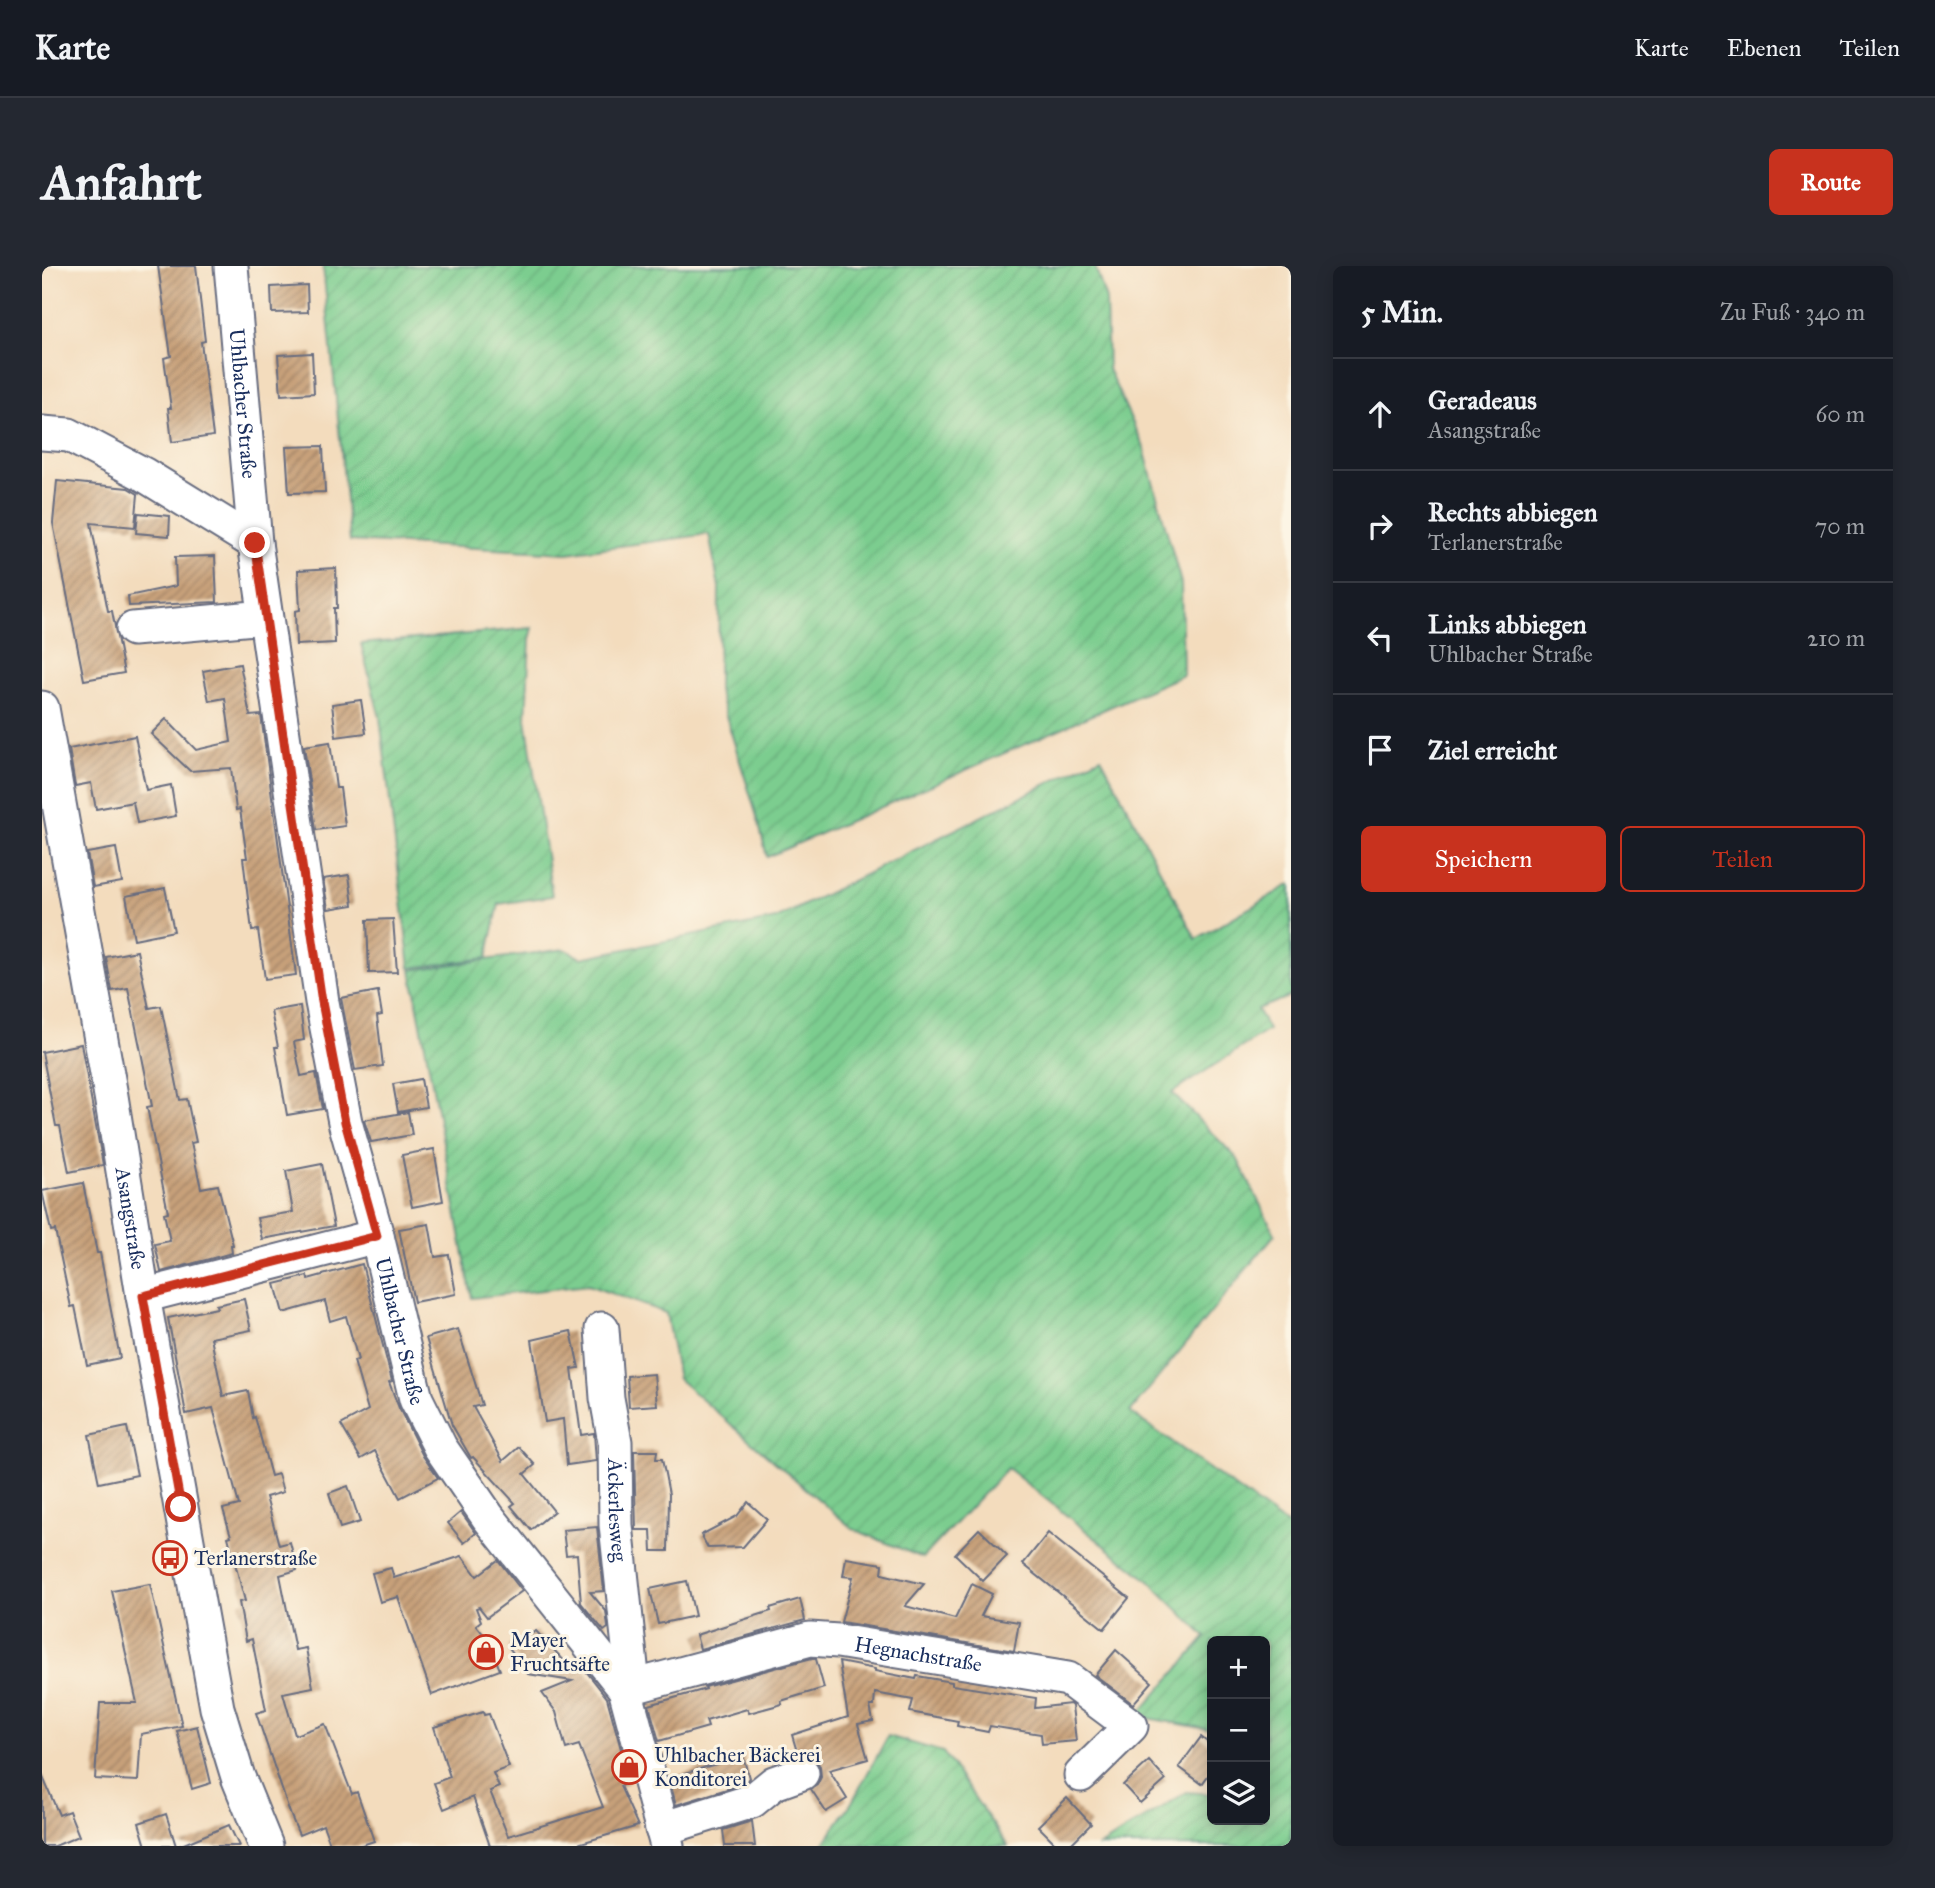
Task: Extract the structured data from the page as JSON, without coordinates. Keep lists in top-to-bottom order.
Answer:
{
  "streets": {
    "street": [
      "Uhlbacher Straße",
      "Asangstraße",
      "Äckerlesweg",
      "Hegnachstraße"
    ]
  },
  "crossings": [
    ["Uhlbacher Straße", "Äckerlesweg"],
    ["Uhlbacher Straße", "Hegnachstraße"],
    ["Äckerlesweg", "Hegnachstraße"]
  ],
  "places": {
    "bus stop": ["Terlanerstraße"],
    "shop": ["Mayer Fruchtsäfte", "Uhlbacher Bäckerei Konditorei"]
  },
  "page": {
    "header": "Karte",
    "nav": ["Karte", "Ebenen", "Teilen"],
    "buttons": [
      "Route",
      ["Speichern", "Teilen"]
    ],
    "title": "Anfahrt",
    "heading": ["5 Min.", "Zu Fuß · 340 m"],
    "list": [
      ["Geradeaus", "Asangstraße", "60 m"],
      ["Rechts abbiegen", "Terlanerstraße", "70 m"],
      ["Links abbiegen", "Uhlbacher Straße", "210 m"],
      "Ziel erreicht"
    ],
    "map_buttons": ["+", "−"]
  }
}
